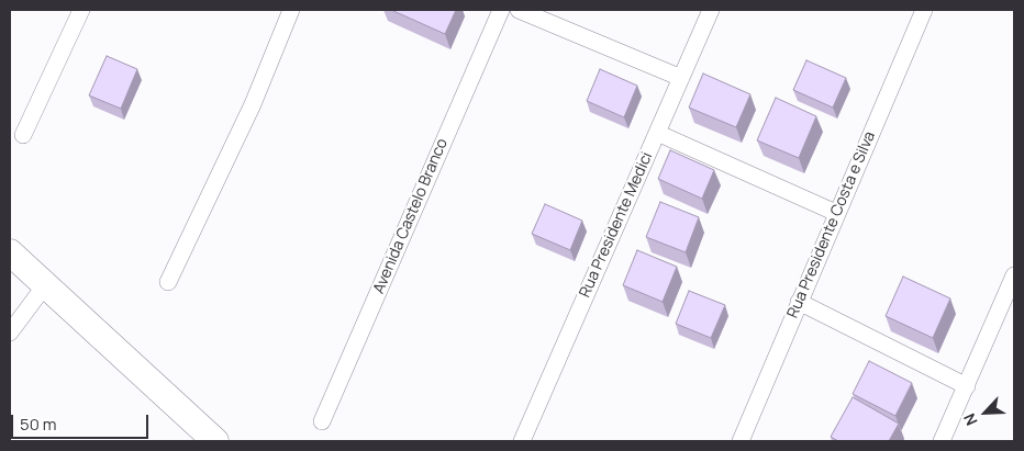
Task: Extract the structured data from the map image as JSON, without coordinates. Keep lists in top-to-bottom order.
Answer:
{
  "streets": {
    "street": ["Avenida Castelo Branco", "Rua Presidente Medici", "Rua Presidente Costa e Silva"]
  },
  "scale_bar": "50 m",
  "north": "bottom left"
}
